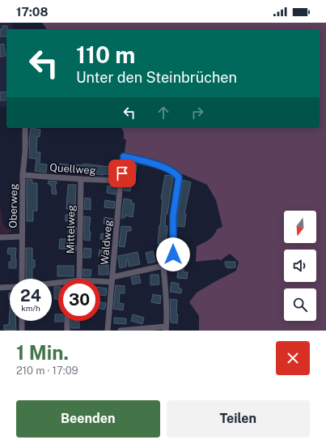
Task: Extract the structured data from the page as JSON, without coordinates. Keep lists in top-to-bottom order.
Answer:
{
  "streets": {
    "street": [
      "Quellweg",
      "Oberweg",
      "Mittelweg",
      "Waldweg"
    ]
  },
  "crossings": [
    ["Quellweg", "Oberweg"],
    ["Quellweg", "Mittelweg"],
    ["Quellweg", "Waldweg"]
  ],
  "north": "bottom",
  "page": {
    "status": "17:08",
    "turn": ["110 m", "Unter den Steinbrüchen"],
    "speed": "24 km/h",
    "limit": "30",
    "heading": ["1 Min.", "210 m · 17:09"],
    "buttons": ["Beenden", "Teilen"]
  }
}
